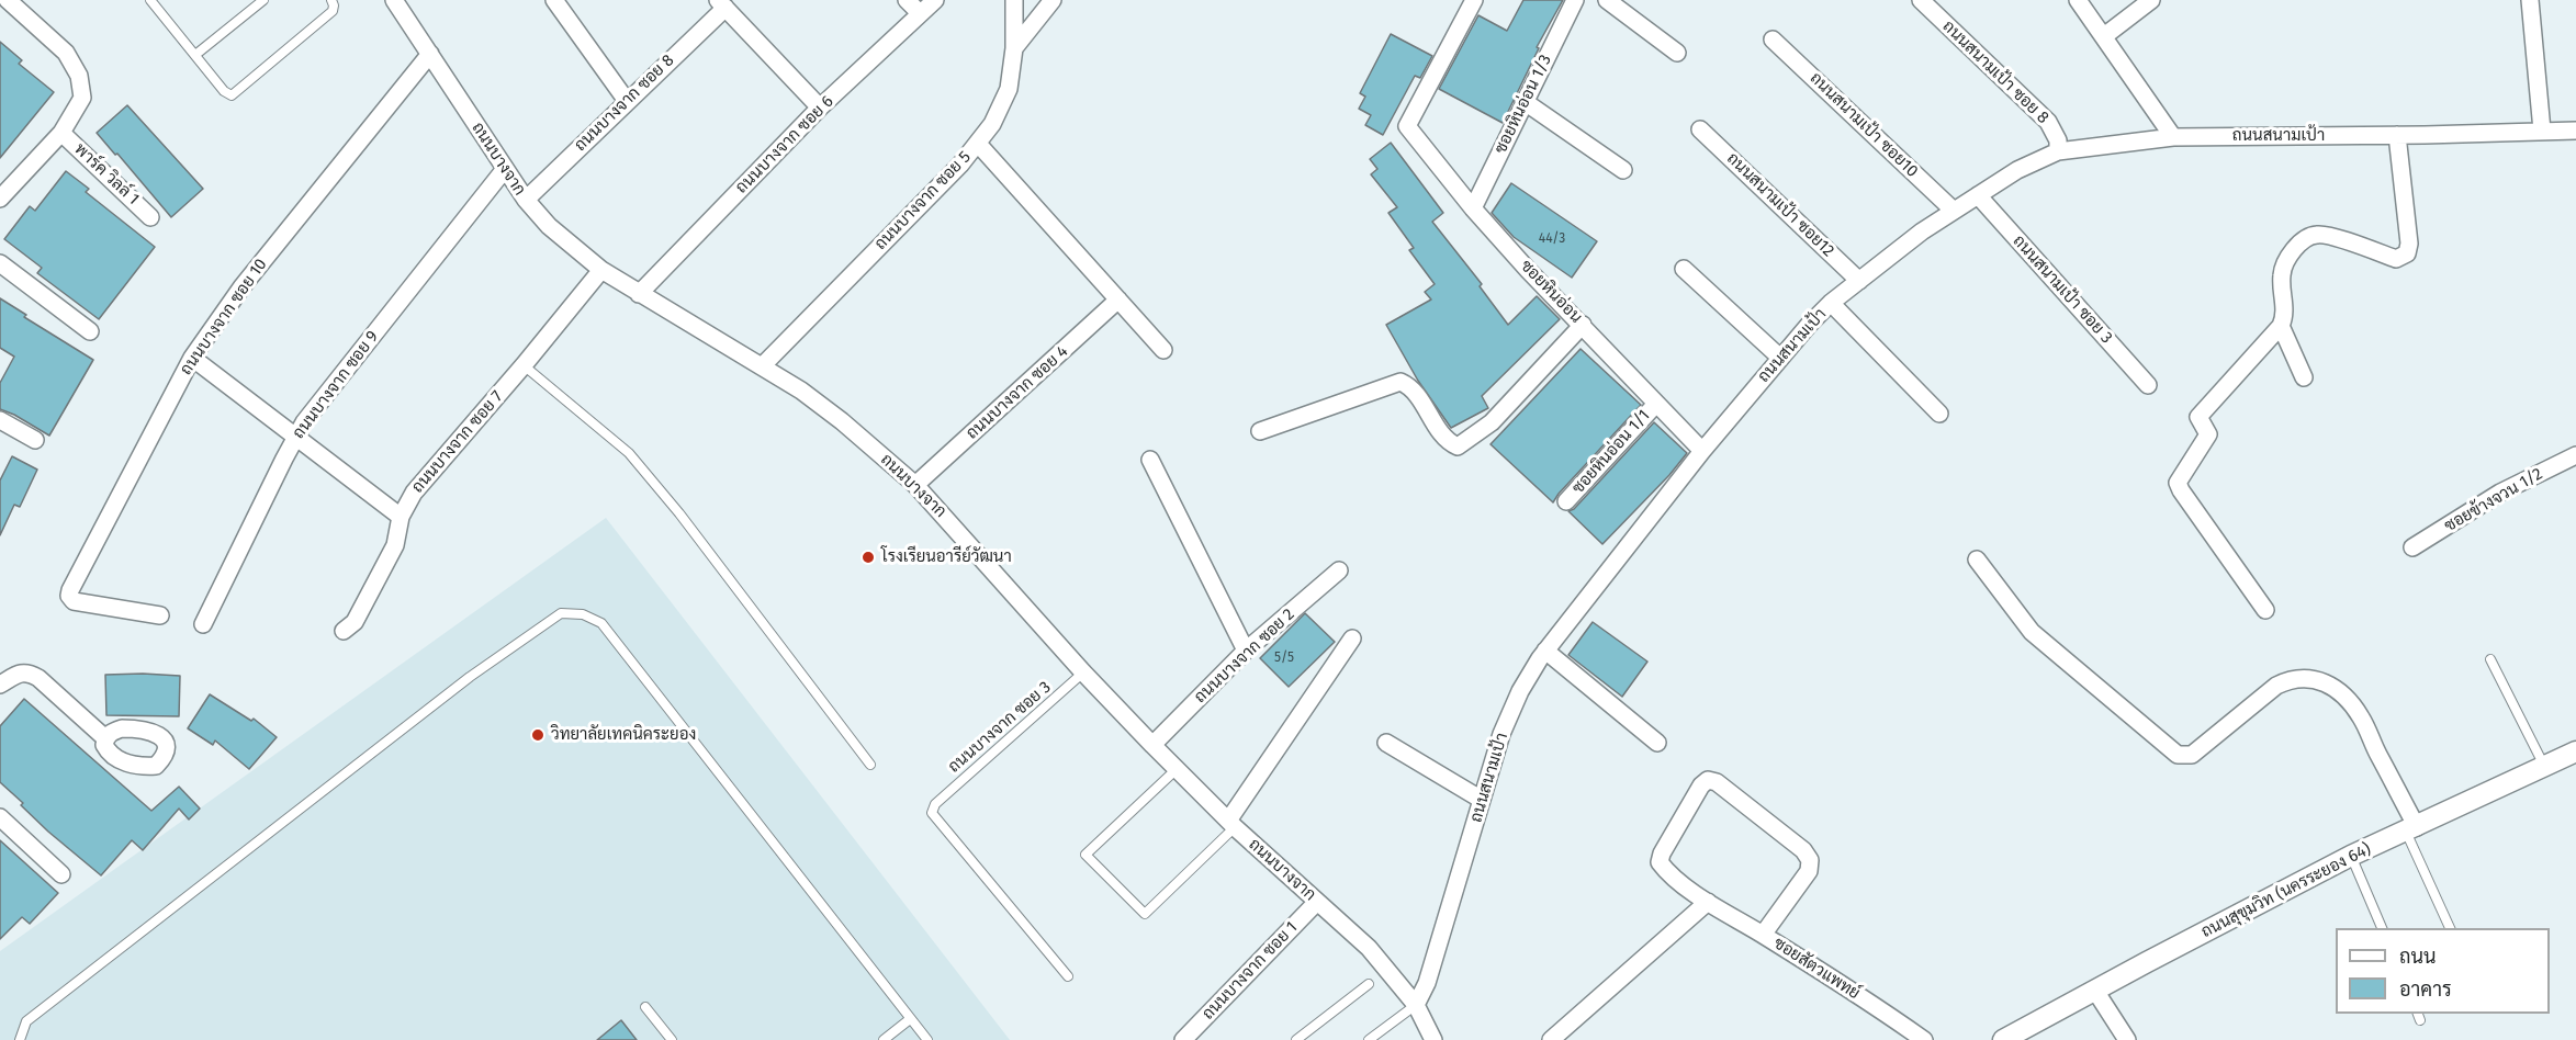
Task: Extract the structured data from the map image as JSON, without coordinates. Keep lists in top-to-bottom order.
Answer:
{
  "streets": {
    "street": [
      "ถนนสนามเป้า ซอย 8",
      "ถนนบางจาก ซอย 8",
      "ซอยหินอ่อน 1/3",
      "ถนนสนามเป้า ซอย10",
      "ถนนสนามเป้า",
      "ถนนบางจาก ซอย 6",
      "ถนนบางจาก",
      "พาร์ค วิลล์ 1",
      "ถนนบางจาก ซอย 5",
      "ถนนสนามเป้า ซอย12",
      "ถนนสนามเป้า ซอย 3",
      "ซอยหินอ่อน",
      "ถนนบางจาก ซอย 10",
      "ถนนบางจาก ซอย 9",
      "ถนนบางจาก ซอย 4",
      "ถนนบางจาก ซอย 7",
      "ซอยหินอ่อน 1/1",
      "ซอยข้างจวน 1/2",
      "ถนนบางจาก ซอย 2",
      "ถนนสุขุมวิท (นครระยอง 64)",
      "ซอยสัตวแพทย์",
      "ถนนบางจาก ซอย 1"
    ],
    "lane": ["ถนนบางจาก ซอย 3"]
  },
  "crossings": [
    ["ถนนสนามเป้า ซอย 8", "ถนนสนามเป้า"],
    ["ถนนบางจาก ซอย 8", "ถนนบางจาก"],
    ["ซอยหินอ่อน 1/3", "ซอยหินอ่อน"],
    ["ถนนสนามเป้า ซอย10", "ถนนสนามเป้า"],
    ["ถนนสนามเป้า", "ถนนบางจาก"],
    ["ถนนสนามเป้า", "ถนนสนามเป้า ซอย12"],
    ["ถนนสนามเป้า", "ถนนสนามเป้า ซอย 3"],
    ["ถนนสนามเป้า", "ซอยหินอ่อน"],
    ["ถนนบางจาก ซอย 6", "ถนนบางจาก"],
    ["ถนนบางจาก", "ถนนบางจาก ซอย 5"],
    ["ถนนบางจาก", "ถนนบางจาก ซอย 10"],
    ["ถนนบางจาก", "ถนนบางจาก ซอย 9"],
    ["ถนนบางจาก", "ถนนบางจาก ซอย 4"],
    ["ถนนบางจาก", "ถนนบางจาก ซอย 7"],
    ["ถนนบางจาก", "ถนนบางจาก ซอย 2"],
    ["ถนนบางจาก", "ถนนบางจาก ซอย 3"],
    ["ถนนบางจาก", "ถนนบางจาก ซอย 1"],
    ["ซอยหินอ่อน", "ซอยหินอ่อน 1/1"]
  ],
  "places": ["โรงเรียนอารีย์วัฒนา", "วิทยาลัยเทคนิคระยอง"],
  "house_numbers": ["44/3", "5/5"],
  "legend": ["ถนน", "อาคาร"]
}
